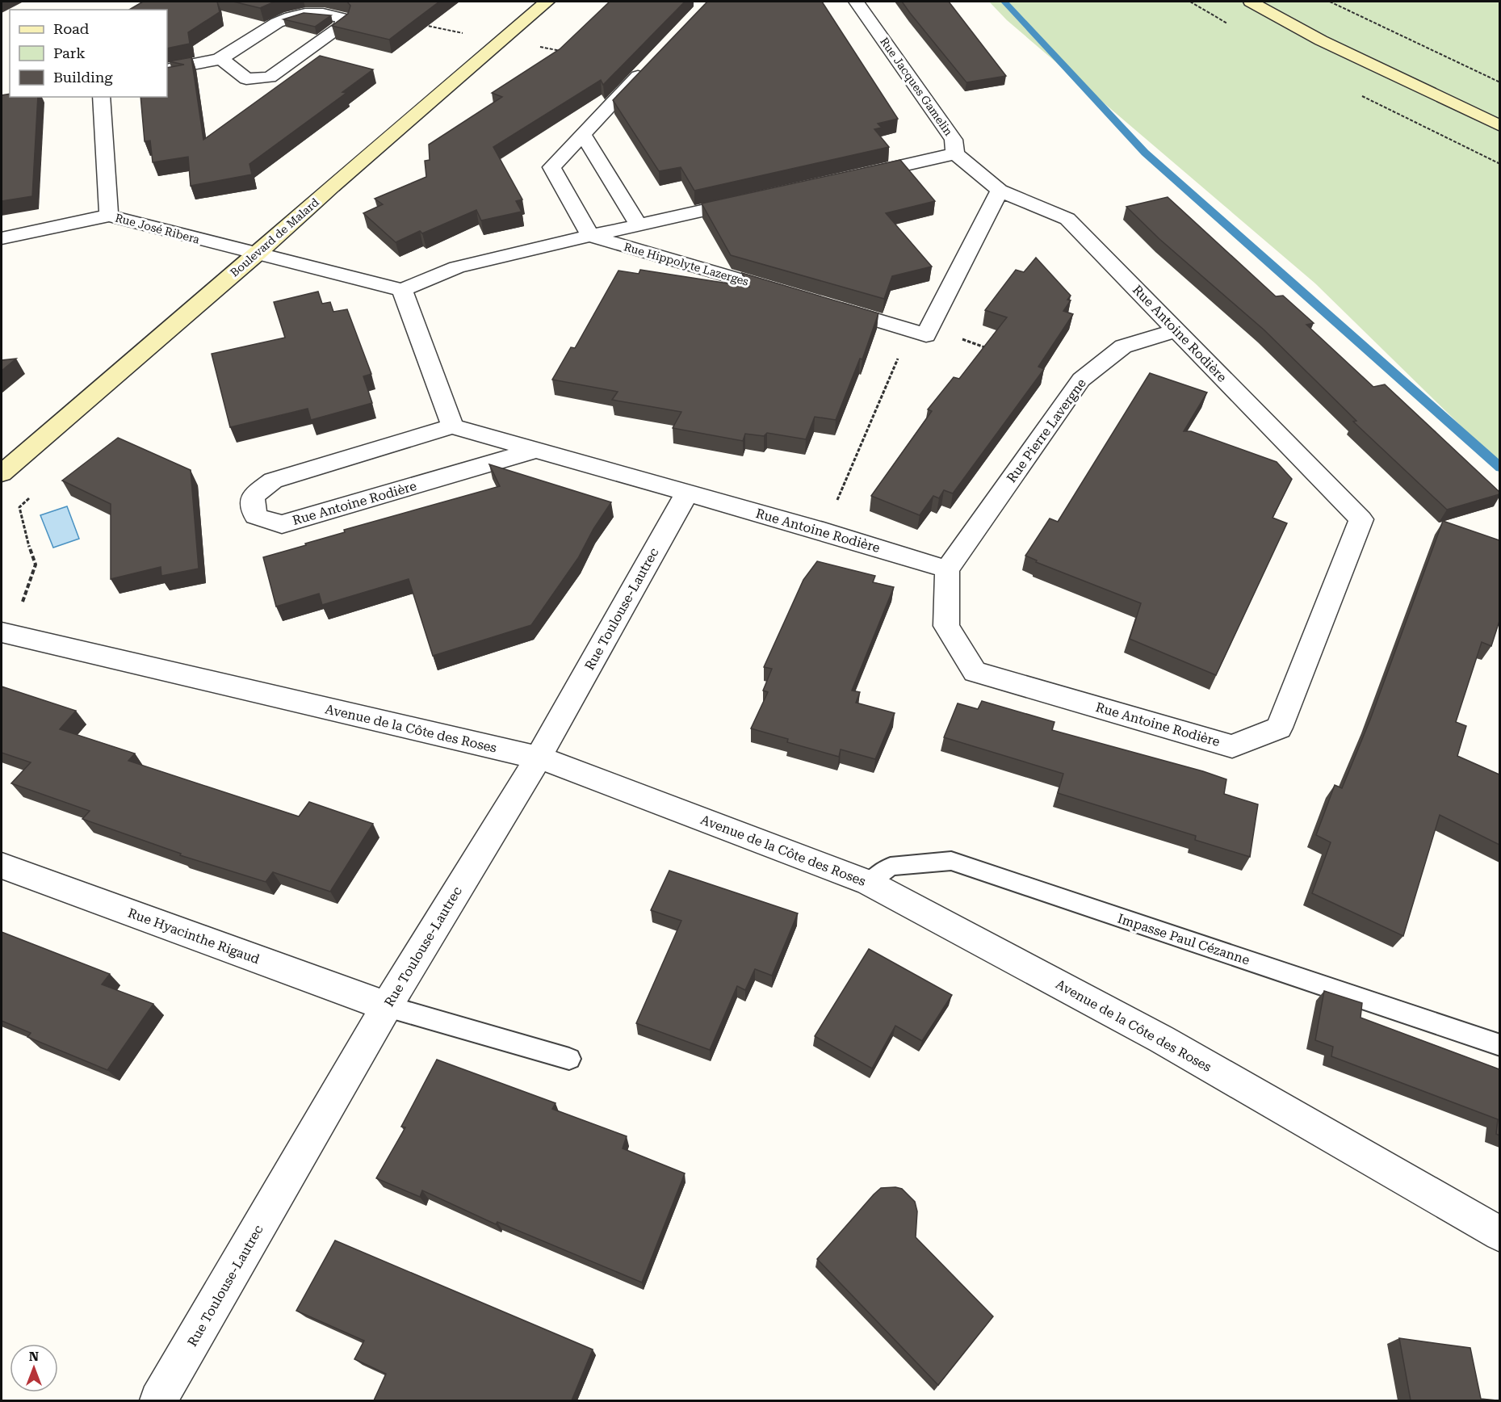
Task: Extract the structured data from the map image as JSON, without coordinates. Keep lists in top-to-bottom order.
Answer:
{
  "streets": {
    "street": [
      "Rue Jacques Gamelin",
      "Rue José Ribera",
      "Boulevard de Malard",
      "Rue Hippolyte Lazerges",
      "Rue Antoine Rodière",
      "Rue Pierre Lavergne",
      "Rue Toulouse-Lautrec",
      "Avenue de la Côte des Roses",
      "Rue Hyacinthe Rigaud"
    ],
    "lane": ["Impasse Paul Cézanne"]
  },
  "crossings": [
    ["Rue Jacques Gamelin", "Rue Antoine Rodière"],
    ["Rue José Ribera", "Boulevard de Malard"],
    ["Rue Antoine Rodière", "Rue Pierre Lavergne"],
    ["Rue Antoine Rodière", "Rue Toulouse-Lautrec"],
    ["Rue Toulouse-Lautrec", "Avenue de la Côte des Roses"],
    ["Rue Toulouse-Lautrec", "Rue Hyacinthe Rigaud"],
    ["Avenue de la Côte des Roses", "Impasse Paul Cézanne"]
  ],
  "legend": ["Road", "Park", "Building"],
  "north": "top"
}
